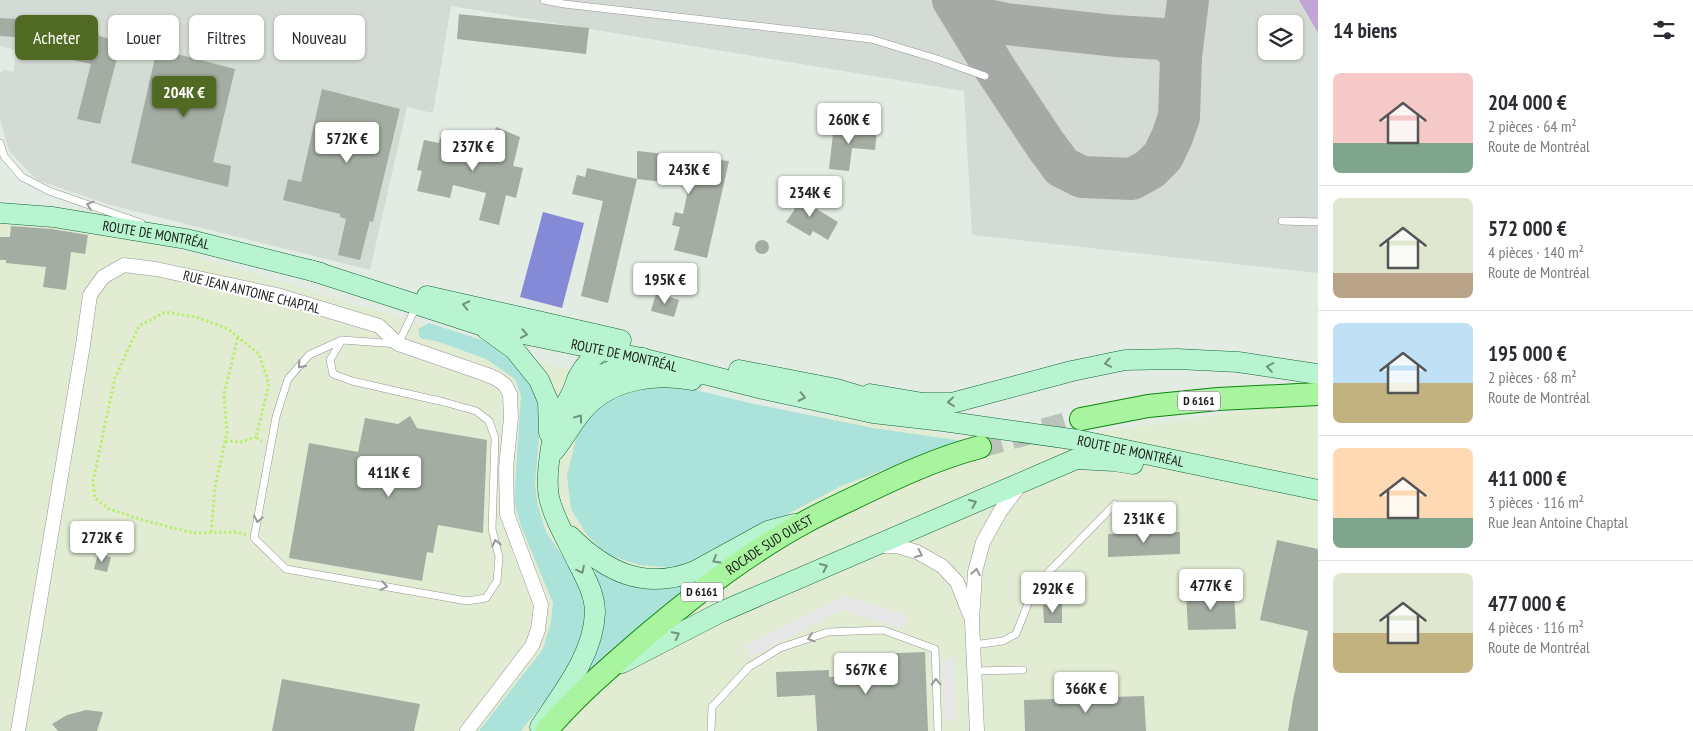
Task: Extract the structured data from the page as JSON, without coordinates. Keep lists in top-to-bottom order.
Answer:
{
  "streets": {
    "main road": ["ROUTE DE MONTRÉAL", "D 6161", "ROCADE SUD OUEST"],
    "street": ["RUE JEAN ANTOINE CHAPTAL"]
  },
  "page": {
    "heading": "14 biens",
    "chip": [
      "Acheter",
      "Louer",
      "Filtres",
      "Nouveau"
    ],
    "list": [
      {
        "name": "204 000 €",
        "note": "2 pièces · 64 m² · Route de Montréal"
      },
      {
        "name": "572 000 €",
        "note": "4 pièces · 140 m² · Route de Montréal"
      },
      {
        "name": "195 000 €",
        "note": "2 pièces · 68 m² · Route de Montréal"
      },
      {
        "name": "411 000 €",
        "note": "3 pièces · 116 m² · Rue Jean Antoine Chaptal"
      },
      {
        "name": "477 000 €",
        "note": "4 pièces · 116 m² · Route de Montréal"
      }
    ],
    "price": [
      "204K €",
      "260K €",
      "572K €",
      "237K €",
      "243K €",
      "234K €",
      "195K €",
      "411K €",
      "231K €",
      "272K €",
      "477K €",
      "292K €",
      "567K €",
      "366K €"
    ]
  }
}
